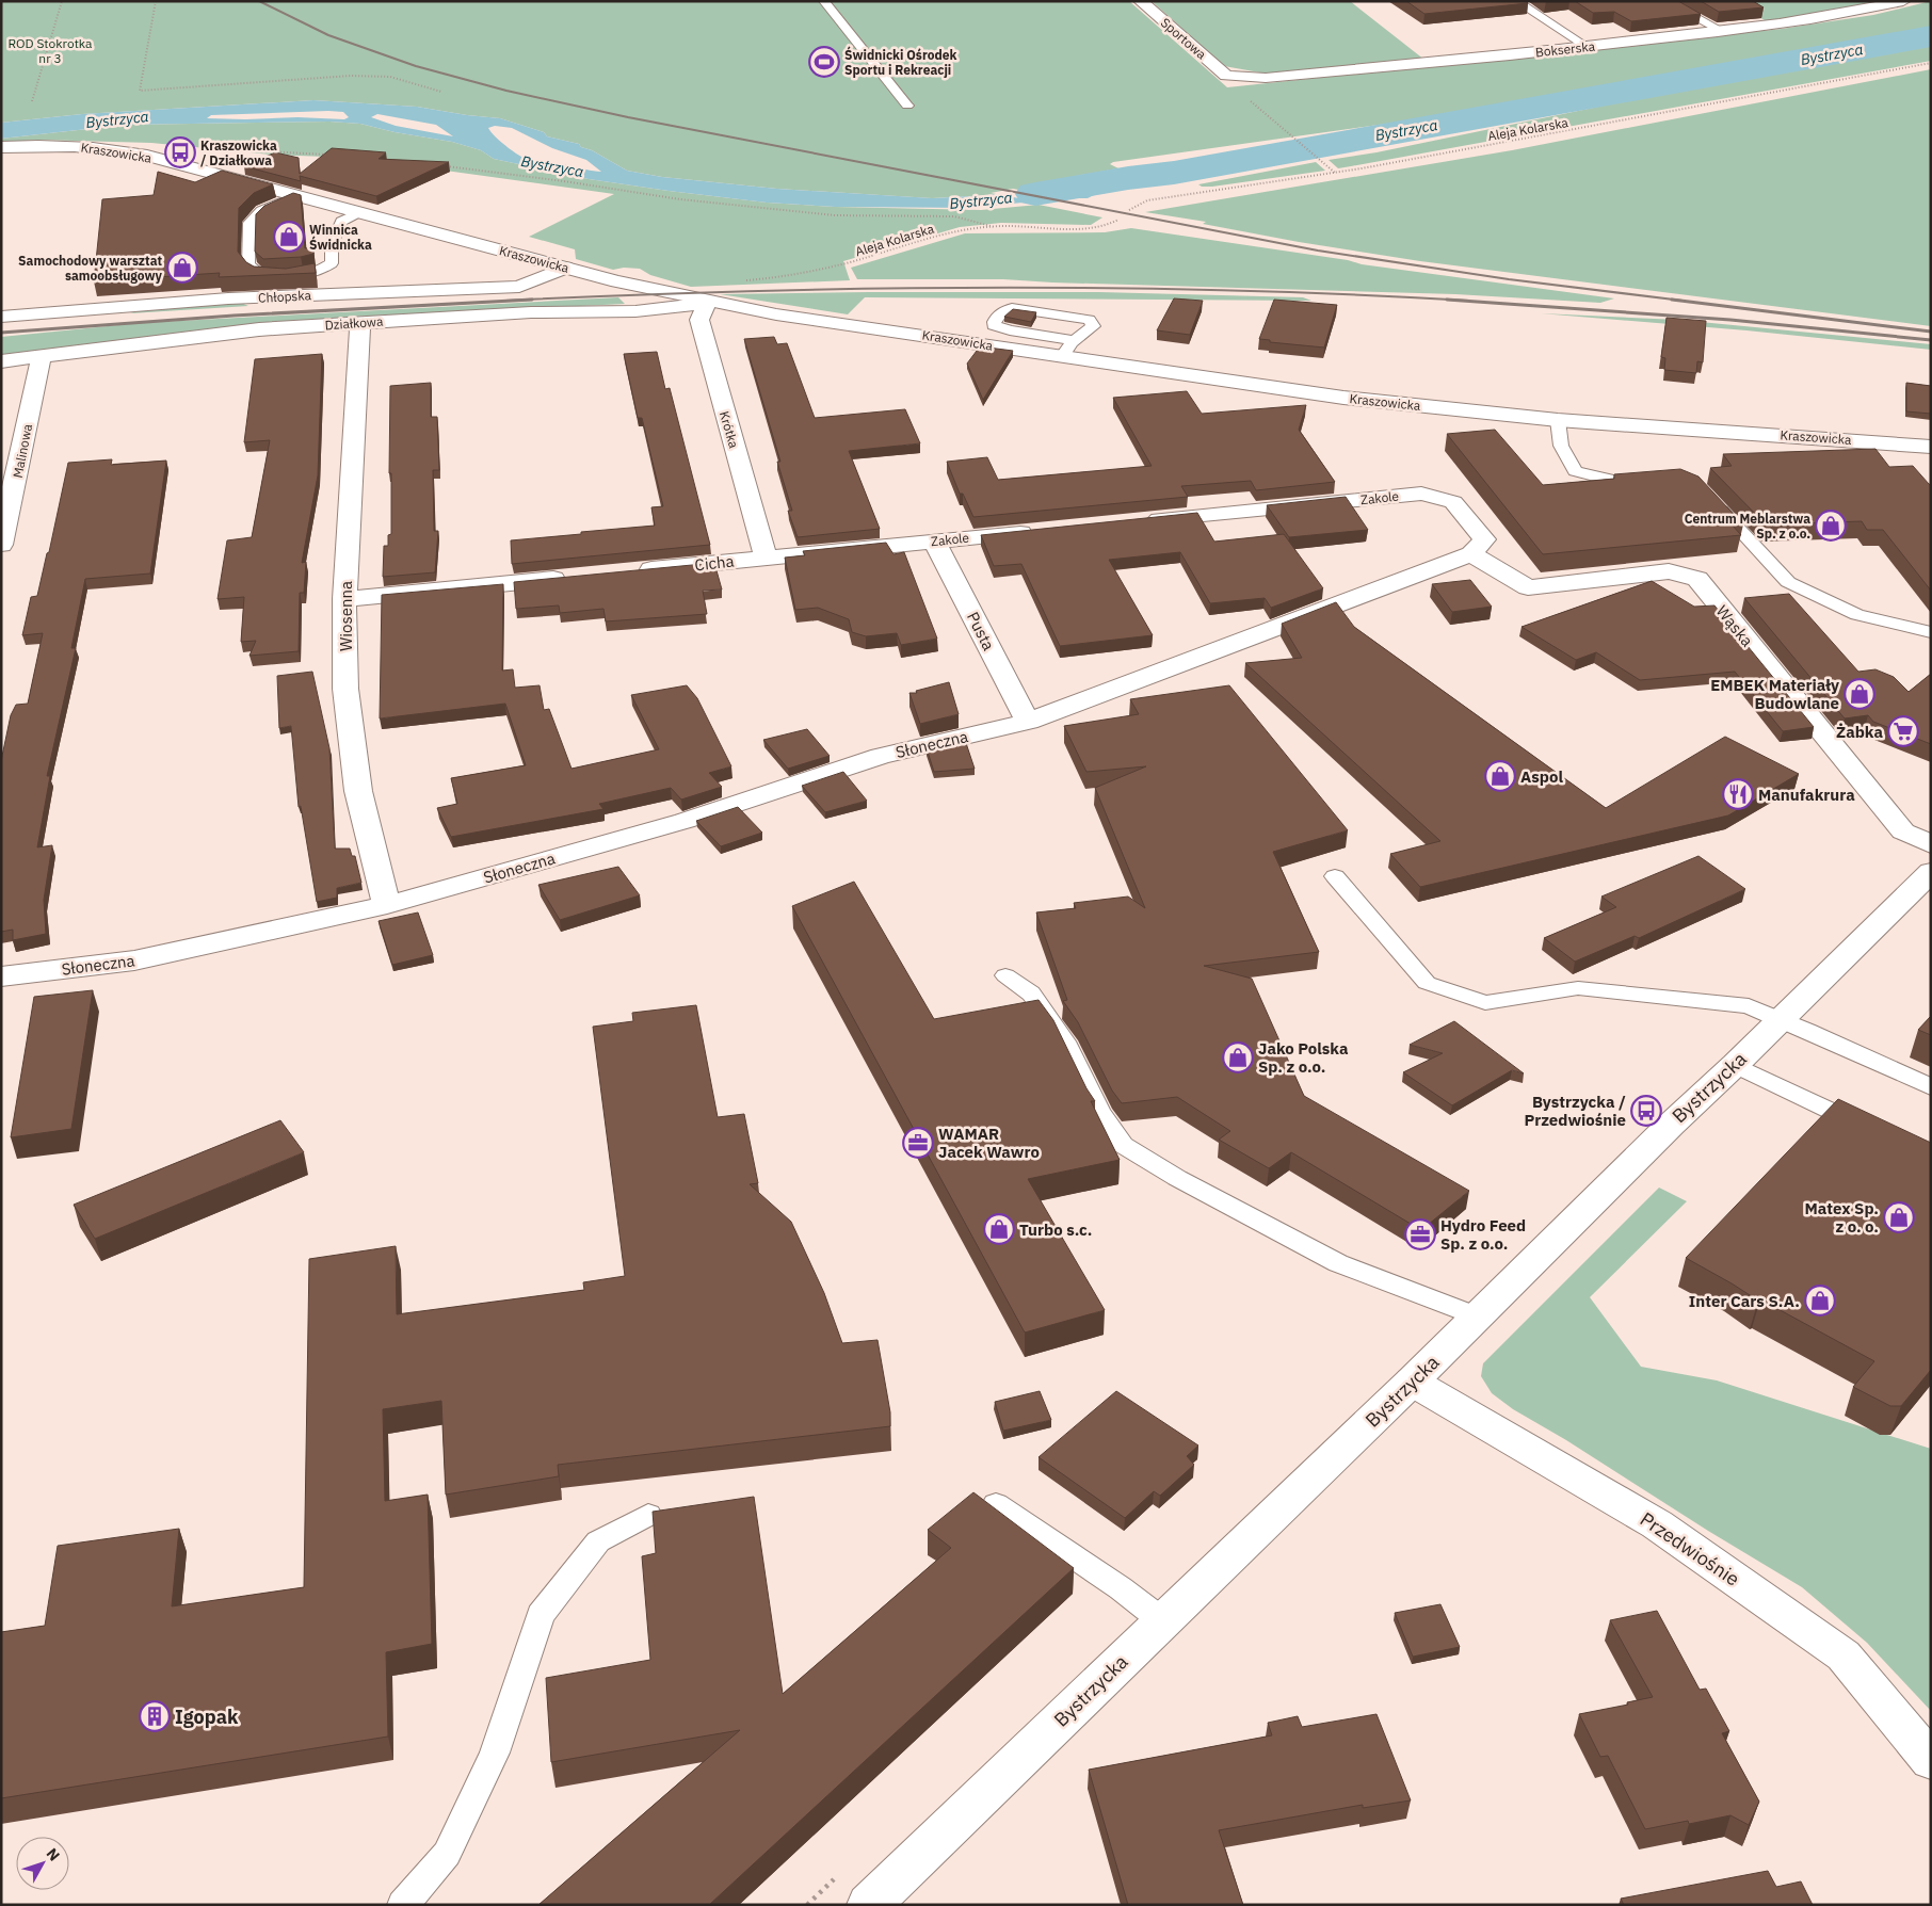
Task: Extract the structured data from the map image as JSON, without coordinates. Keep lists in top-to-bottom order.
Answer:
{
  "streets": {
    "street": [
      "Sportowa",
      "Bokserska",
      "Kraszowicka",
      "Chłopska",
      "Działkowa",
      "Krótka",
      "Malinowa",
      "Zakole",
      "Cicha",
      "Wiosenna",
      "Wąska",
      "Pusta",
      "Słoneczna",
      "Bystrzycka",
      "Przedwiośnie"
    ],
    "path": ["Aleja Kolarska"]
  },
  "crossings": [
    ["Sportowa", "Bokserska"],
    ["Kraszowicka", "Chłopska"],
    ["Kraszowicka", "Działkowa"],
    ["Kraszowicka", "Krótka"],
    ["Działkowa", "Krótka"],
    ["Działkowa", "Malinowa"],
    ["Działkowa", "Wiosenna"],
    ["Krótka", "Zakole"],
    ["Krótka", "Cicha"],
    ["Zakole", "Cicha"],
    ["Zakole", "Wąska"],
    ["Zakole", "Pusta"],
    ["Wiosenna", "Słoneczna"],
    ["Pusta", "Słoneczna"],
    ["Bystrzycka", "Przedwiośnie"]
  ],
  "water": ["Bystrzyca"],
  "parks": ["ROD Stokrotka nr 3"],
  "places": {
    "sports": ["Świdnicki Ośrodek Sportu i Rekreacji"],
    "bus stop": ["Kraszowicka / Działkowa", "Bystrzycka / Przedwiośnie"],
    "shop": [
      "Winnica Świdnicka",
      "Samochodowy warsztat samoobsługowy",
      "Centrum Meblarstwa Sp. z o.o.",
      "EMBEK Materiały Budowlane",
      "Aspol",
      "Jako Polska Sp. z o.o.",
      "Matex Sp. z o. o.",
      "Turbo s.c.",
      "Inter Cars S.A."
    ],
    "supermarket": ["Żabka"],
    "restaurant": ["Manufakrura"],
    "office": ["WAMAR Jacek Wawro", "Hydro Feed Sp. z o.o."],
    "building": ["Igopak"]
  },
  "north": "top right"
}
